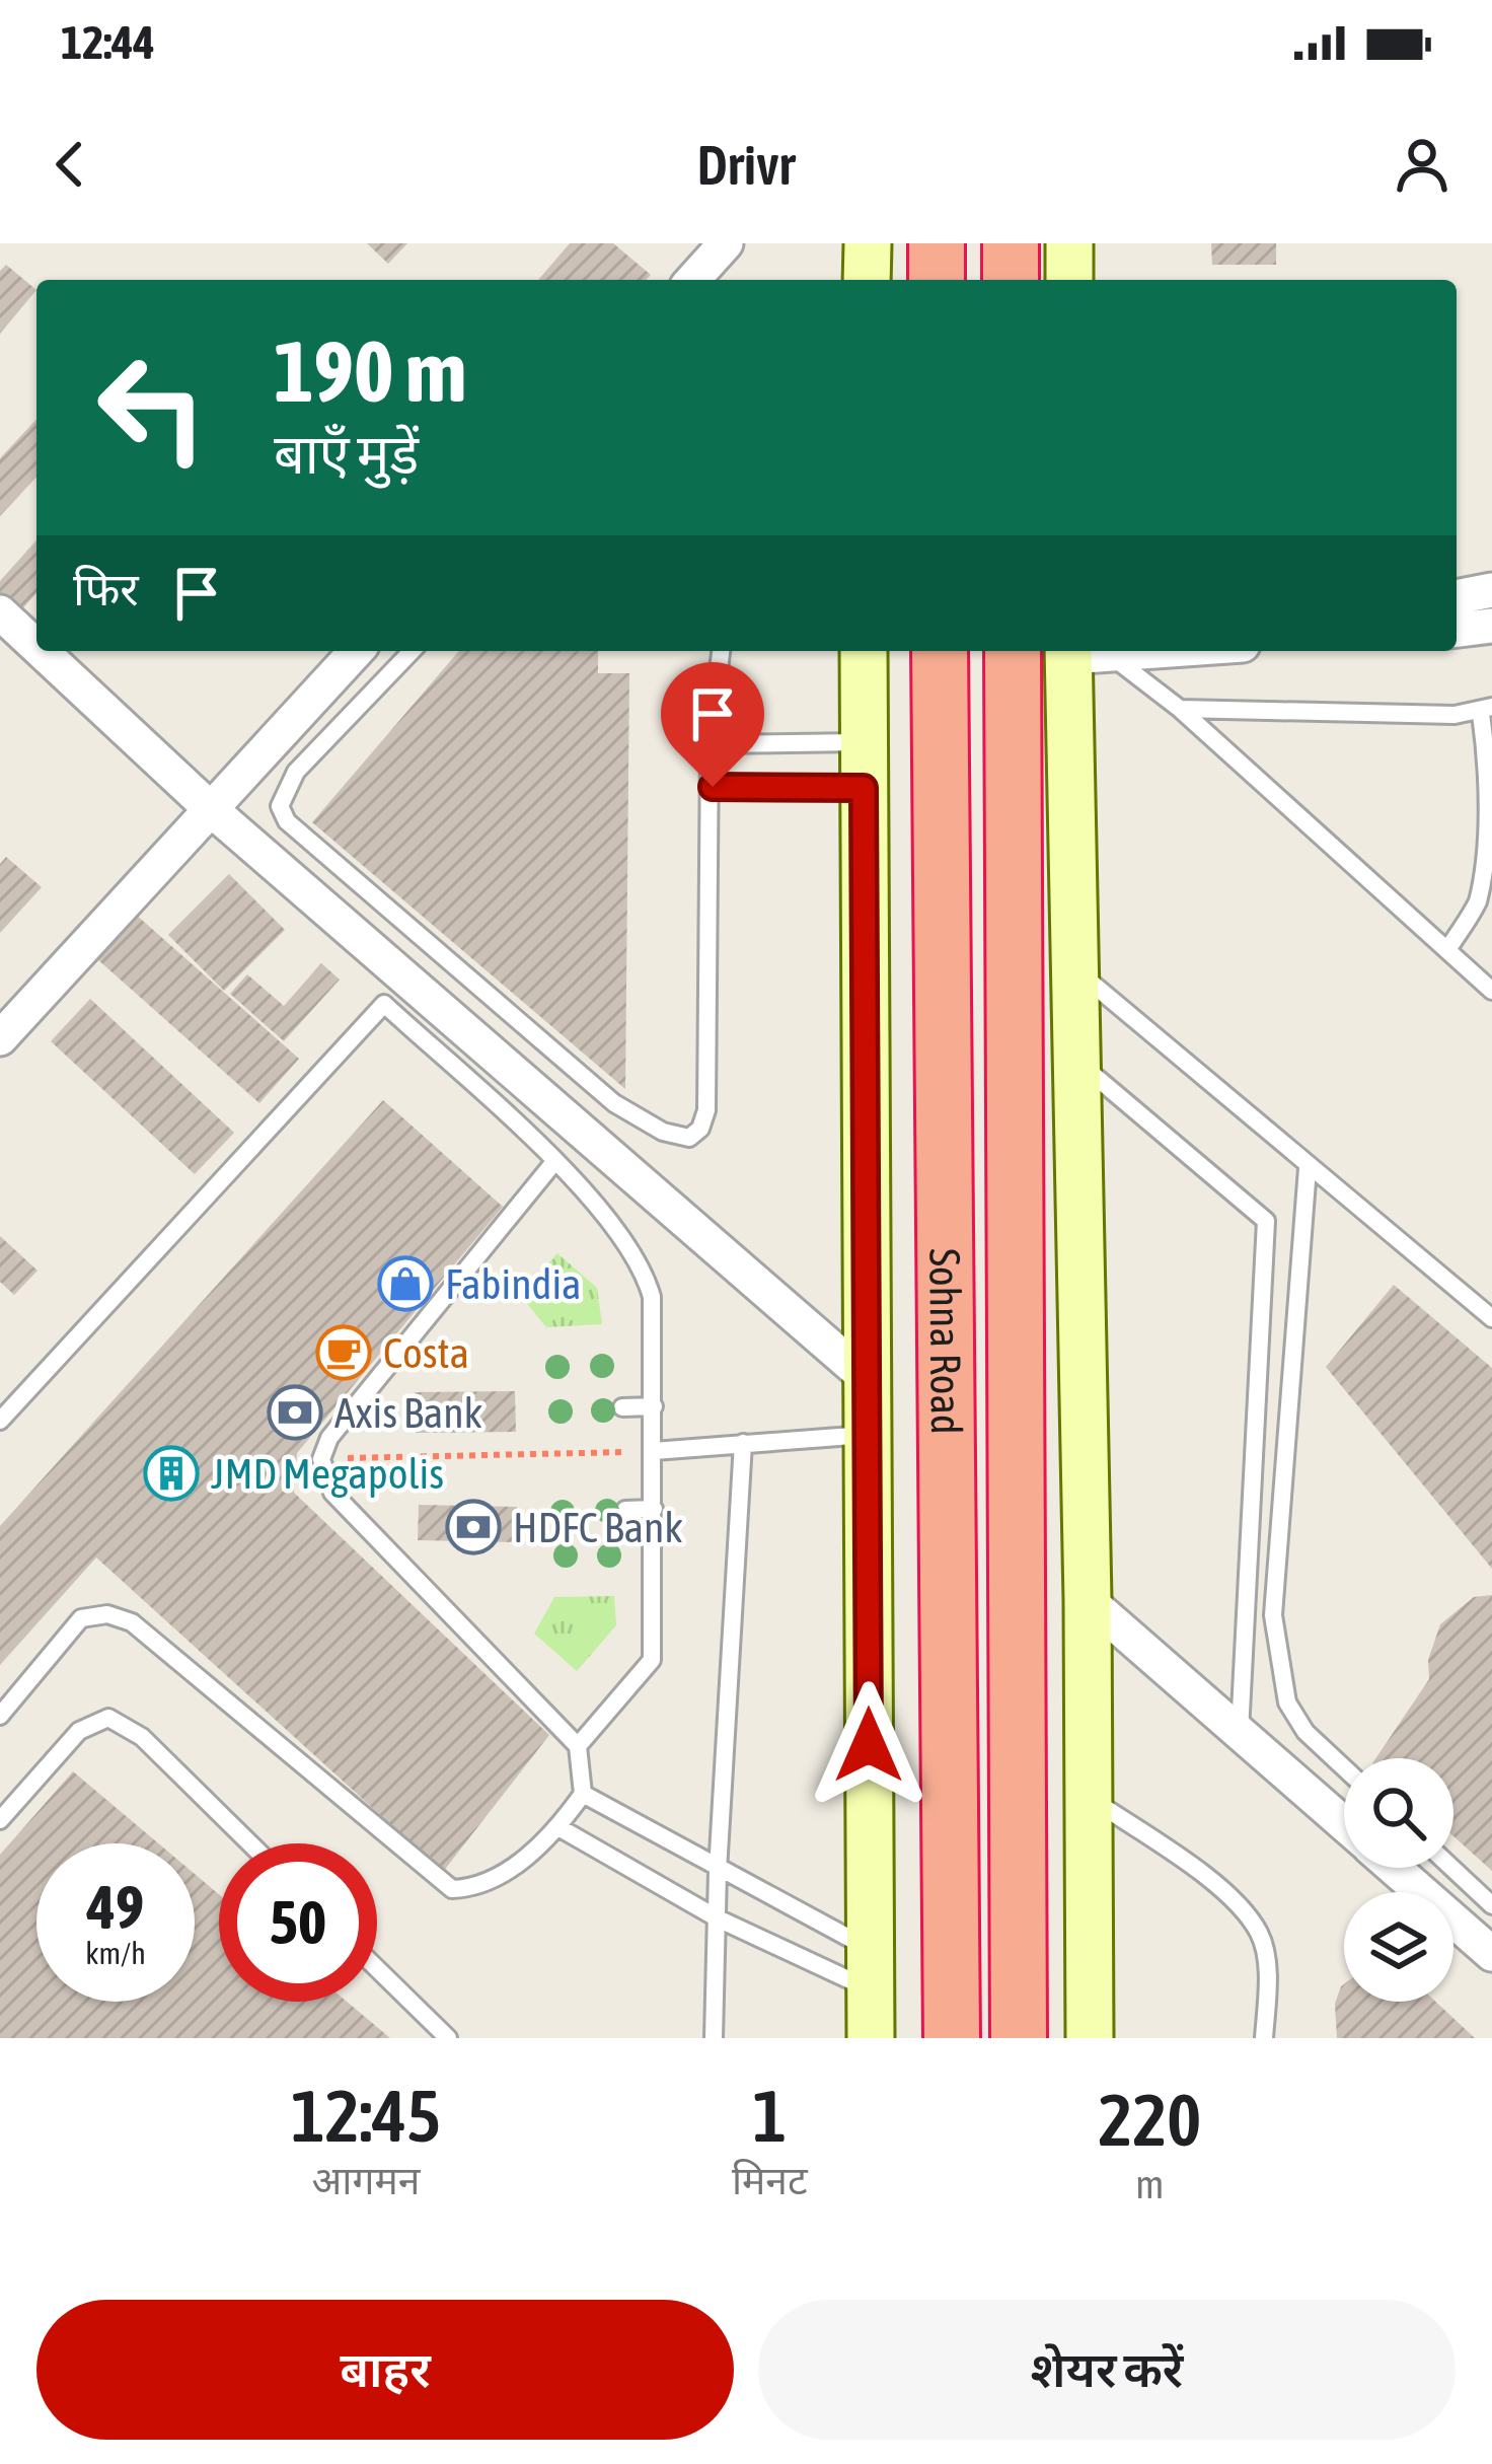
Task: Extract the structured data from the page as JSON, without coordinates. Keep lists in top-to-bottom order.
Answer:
{
  "streets": {
    "highway": ["Sohna Road"]
  },
  "places": {
    "shop": ["Fabindia"],
    "cafe": ["Costa"],
    "bank": ["Axis Bank", "HDFC Bank"],
    "building": ["JMD Megapolis"]
  },
  "page": {
    "status": "12:44",
    "header": "Drivr",
    "turn": ["190 m", "बाएँ मुड़ें"],
    "then": "फिर",
    "speed": "49 km/h",
    "limit": "50",
    "eta": [
      "12:45",
      "आगमन",
      "1",
      "मिनट",
      "220",
      "m"
    ],
    "buttons": ["बाहर", "शेयर करें"]
  }
}
